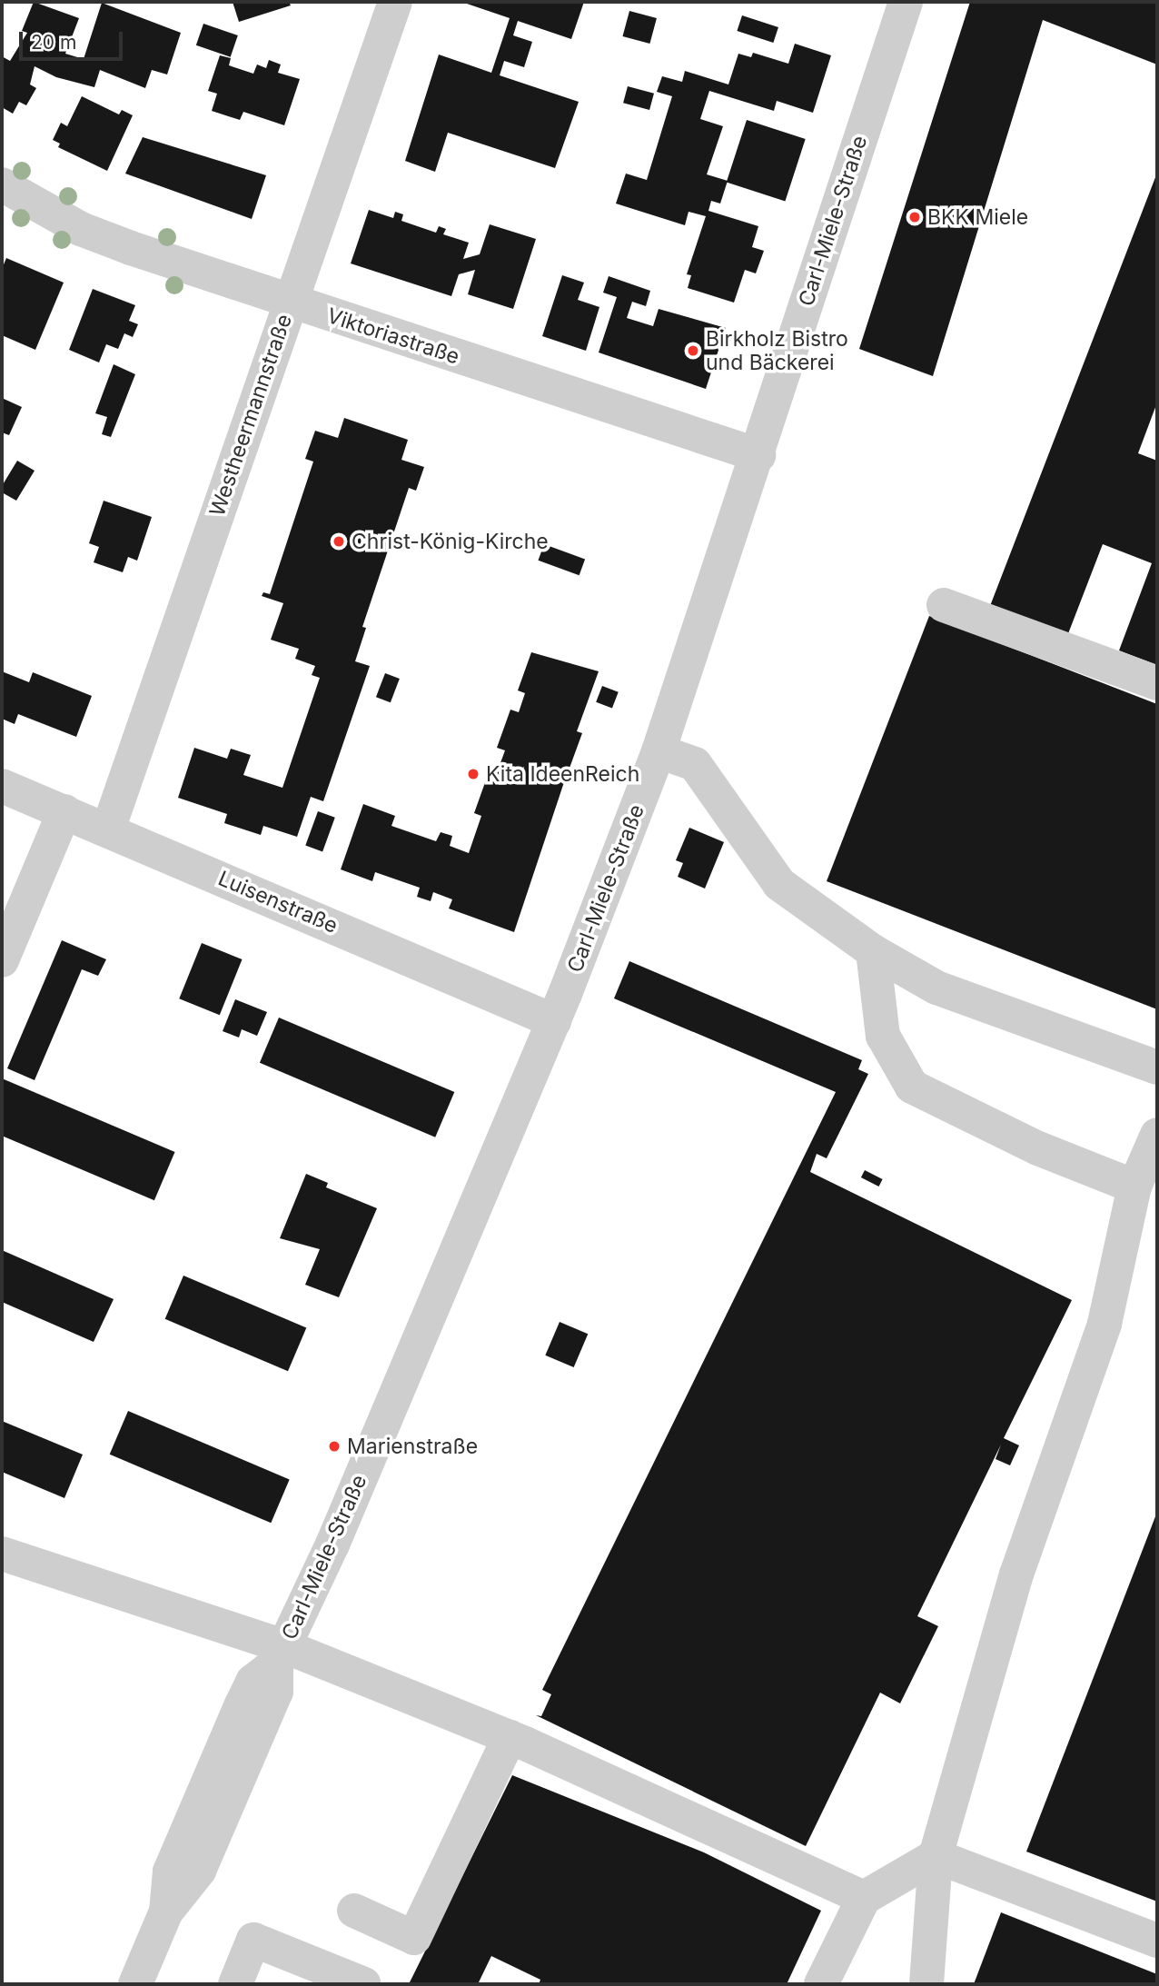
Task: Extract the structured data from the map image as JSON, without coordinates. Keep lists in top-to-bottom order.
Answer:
{
  "streets": {
    "street": [
      "Carl-Miele-Straße",
      "Viktoriastraße",
      "Westheermannstraße",
      "Luisenstraße"
    ]
  },
  "crossings": [
    ["Carl-Miele-Straße", "Viktoriastraße"],
    ["Carl-Miele-Straße", "Luisenstraße"],
    ["Viktoriastraße", "Westheermannstraße"],
    ["Westheermannstraße", "Luisenstraße"]
  ],
  "places": [
    "BKK Miele",
    "Birkholz Bistro und Bäckerei",
    "Christ-König-Kirche",
    "Kita IdeenReich",
    "Marienstraße"
  ],
  "scale_bar": "20 m"
}
